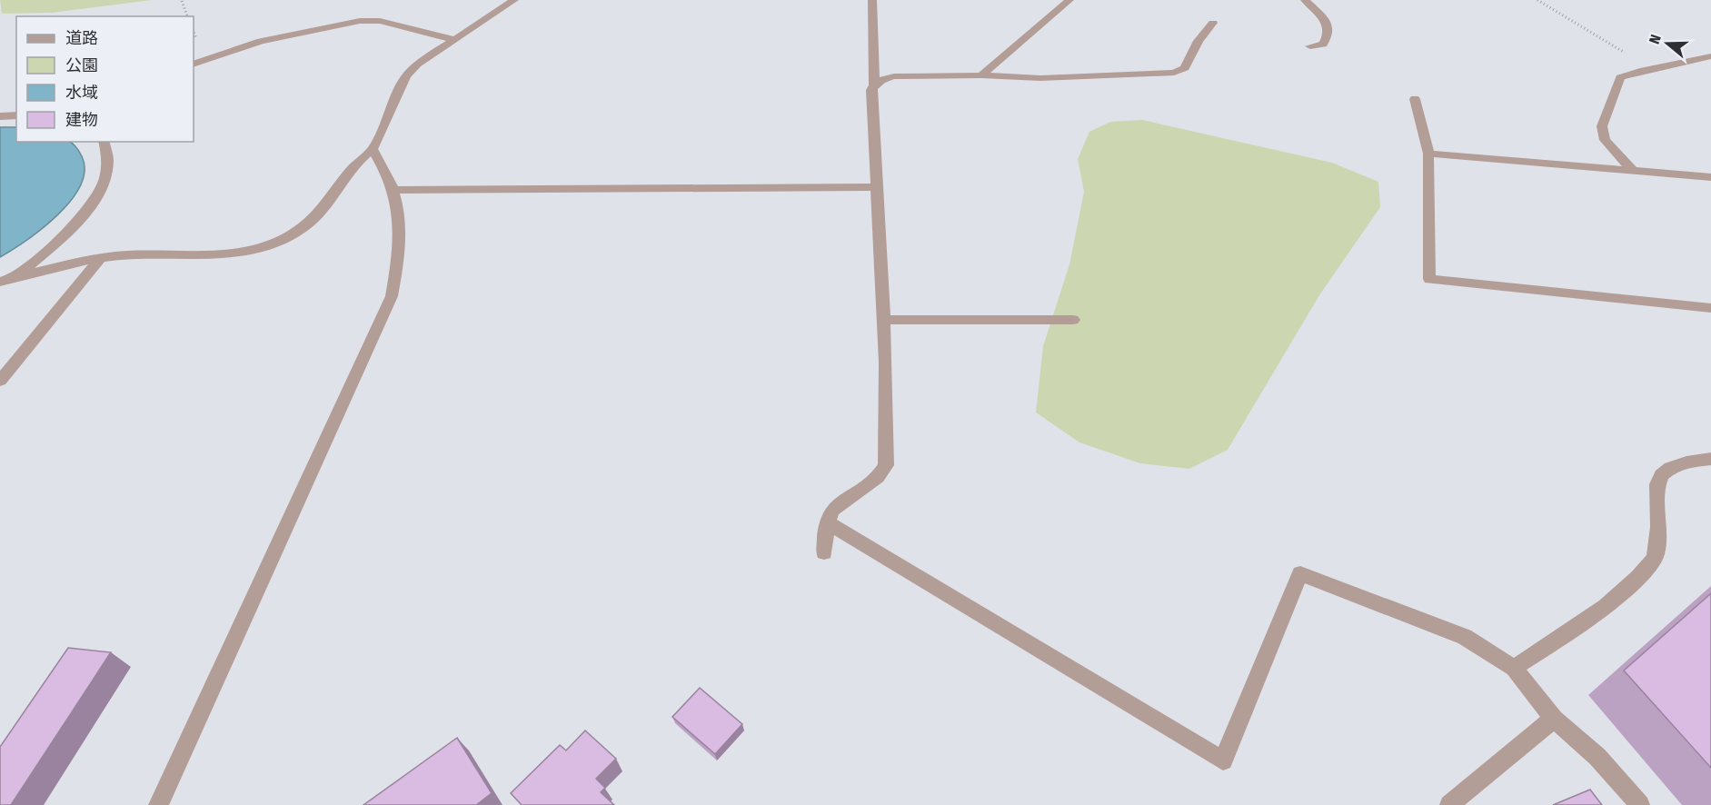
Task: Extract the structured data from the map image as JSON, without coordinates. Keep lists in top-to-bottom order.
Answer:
{
  "legend": [
    "道路",
    "公園",
    "水域",
    "建物"
  ],
  "north": "left"
}
